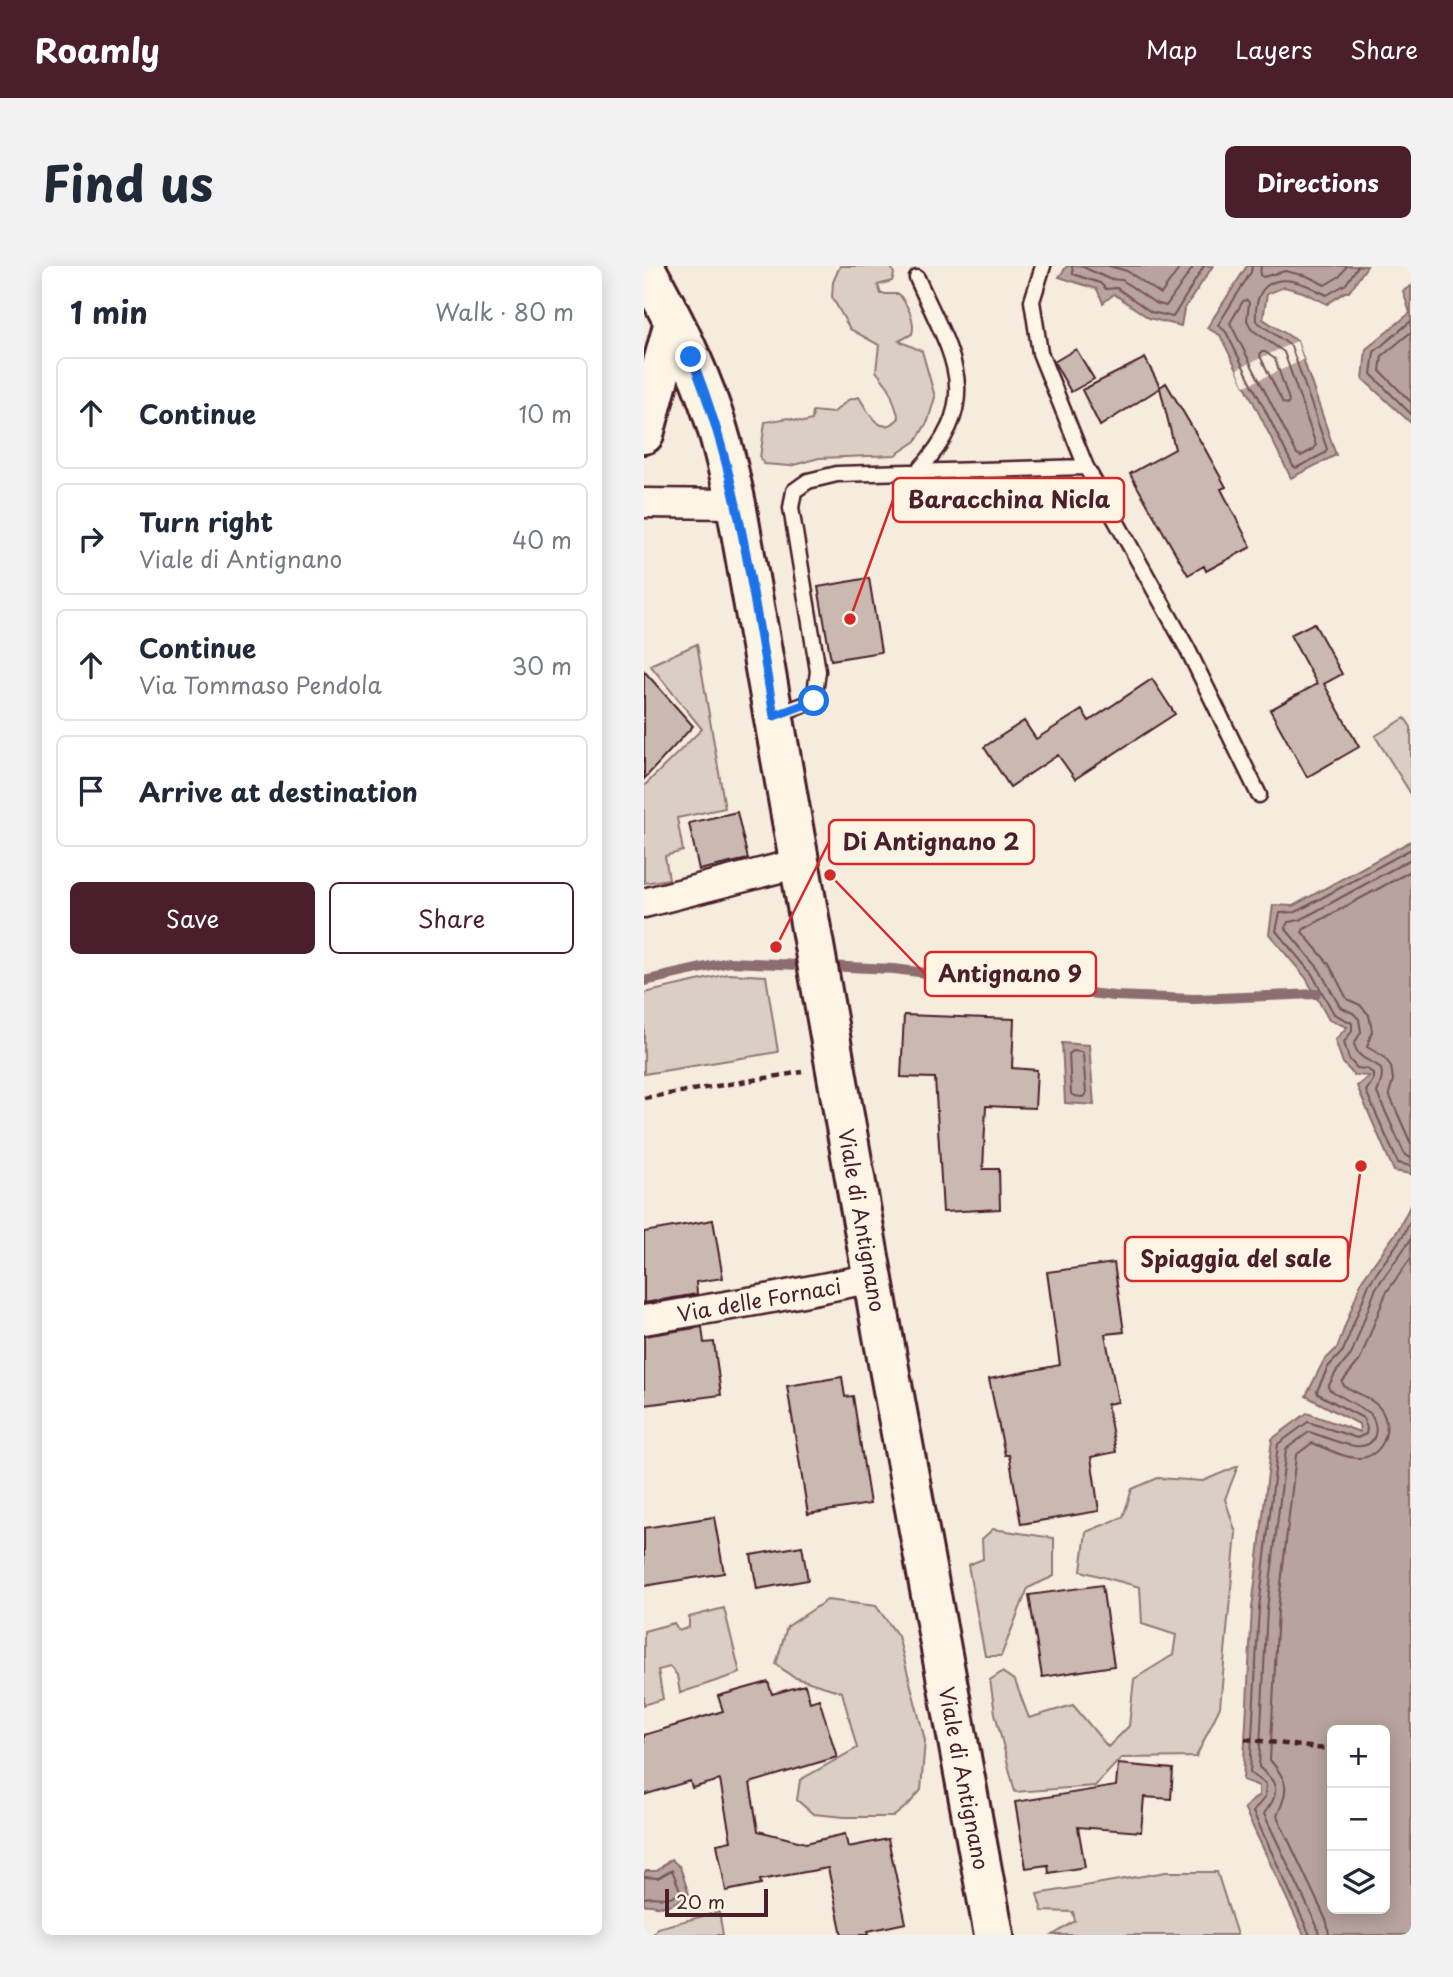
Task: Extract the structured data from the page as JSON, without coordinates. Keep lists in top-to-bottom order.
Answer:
{
  "streets": {
    "main road": ["Viale di Antignano"],
    "street": ["Via delle Fornaci"]
  },
  "crossings": [
    ["Viale di Antignano", "Via delle Fornaci"]
  ],
  "places": [
    "Baracchina Nicla",
    "Antignano 9",
    "Di Antignano 2",
    "Spiaggia del sale"
  ],
  "scale_bar": "20 m",
  "page": {
    "header": "Roamly",
    "nav": ["Map", "Layers", "Share"],
    "title": "Find us",
    "buttons": [
      "Directions",
      ["Save", "Share"]
    ],
    "heading": ["1 min", "Walk · 80 m"],
    "list": [
      ["Continue", "10 m"],
      ["Turn right", "Viale di Antignano", "40 m"],
      ["Continue", "Via Tommaso Pendola", "30 m"],
      "Arrive at destination"
    ],
    "map_buttons": ["+", "−"],
    "scale": "20 m"
  }
}
